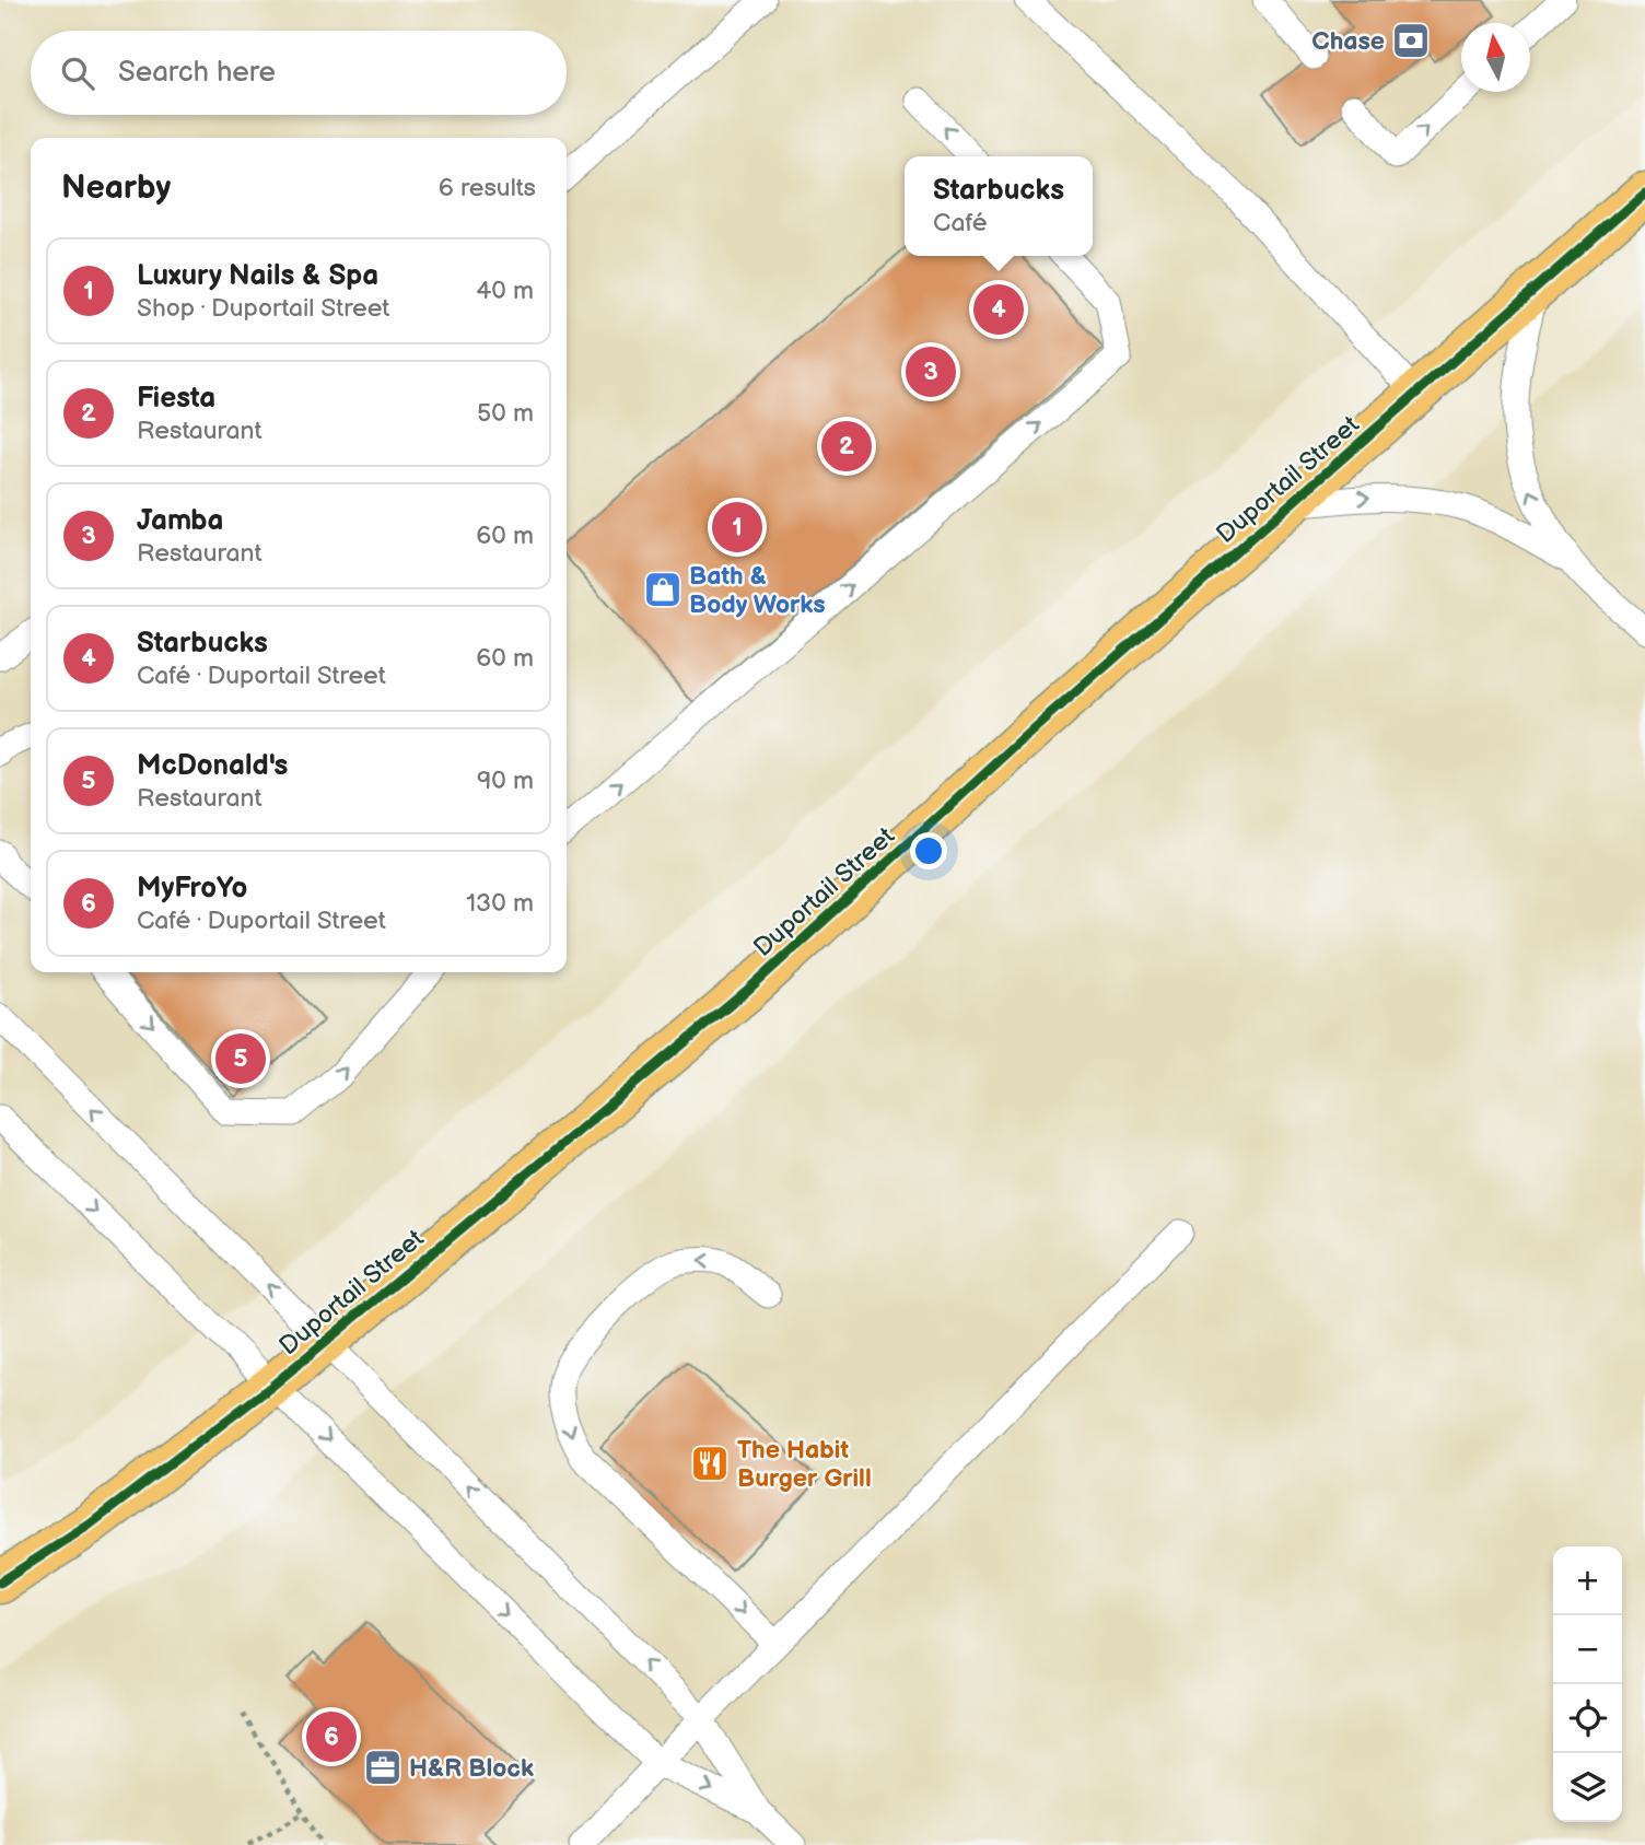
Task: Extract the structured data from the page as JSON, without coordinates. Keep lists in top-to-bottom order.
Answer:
{
  "streets": {
    "main road": ["Duportail Street"]
  },
  "places": {
    "bank": ["Chase"],
    "shop": ["Bath & Body Works"],
    "restaurant": ["The Habit Burger Grill"],
    "office": ["H&R Block"]
  },
  "north": "top",
  "page": {
    "search": "Search here",
    "heading": ["Nearby", "6 results"],
    "popup": ["Starbucks", "Café"],
    "list": [
      {
        "mark": "1",
        "name": "Luxury Nails & Spa",
        "note": "Shop · Duportail Street",
        "value": "40 m"
      },
      {
        "mark": "2",
        "name": "Fiesta",
        "note": "Restaurant",
        "value": "50 m"
      },
      {
        "mark": "3",
        "name": "Jamba",
        "note": "Restaurant",
        "value": "60 m"
      },
      {
        "mark": "4",
        "name": "Starbucks",
        "note": "Café · Duportail Street",
        "value": "60 m"
      },
      {
        "mark": "5",
        "name": "McDonald's",
        "note": "Restaurant",
        "value": "90 m"
      },
      {
        "mark": "6",
        "name": "MyFroYo",
        "note": "Café · Duportail Street",
        "value": "130 m"
      }
    ],
    "pins": [
      "4",
      "3",
      "2",
      "1",
      "5",
      "6"
    ],
    "map_buttons": ["+", "−"]
  }
}
